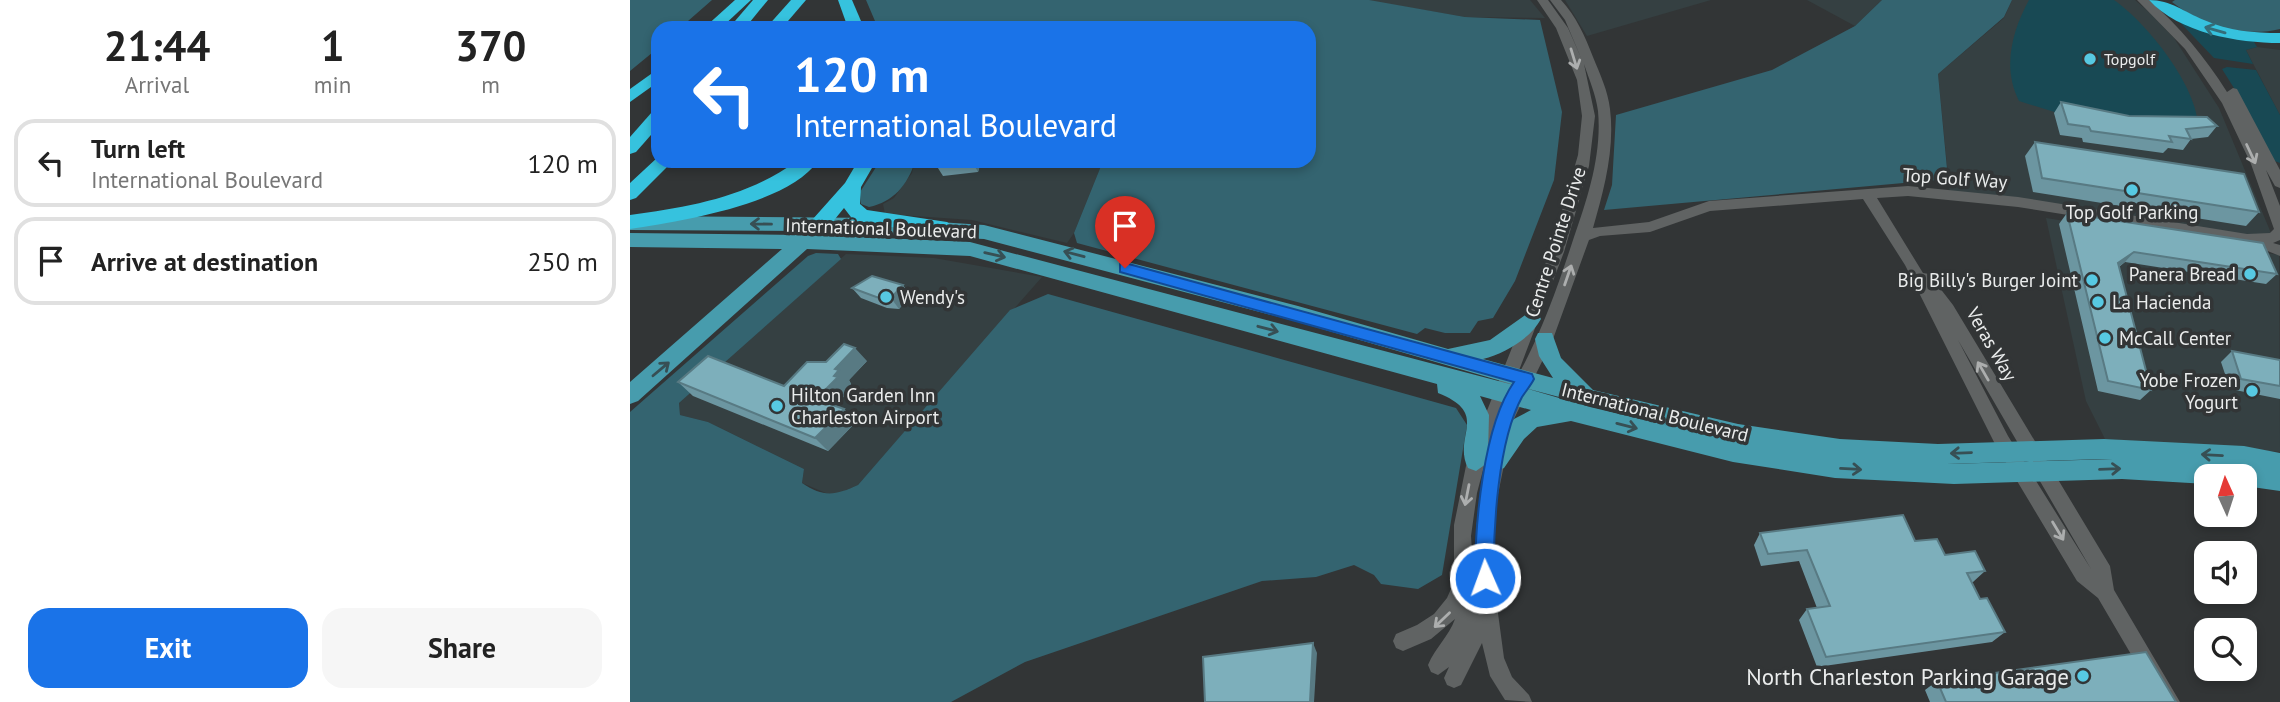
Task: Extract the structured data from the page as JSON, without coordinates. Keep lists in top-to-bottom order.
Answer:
{
  "streets": {
    "main road": ["International Boulevard"],
    "street": ["Top Golf Way", "Centre Pointe Drive", "Veras Way"]
  },
  "crossings": [
    ["Top Golf Way", "Centre Pointe Drive"],
    ["Top Golf Way", "Veras Way"],
    ["International Boulevard", "Centre Pointe Drive"],
    ["International Boulevard", "Veras Way"]
  ],
  "places": [
    "Topgolf",
    "Top Golf Parking",
    "Panera Bread",
    "Big Billy's Burger Joint",
    "Wendy's",
    "La Hacienda",
    "McCall Center",
    "Yobe Frozen Yogurt",
    "Hilton Garden Inn Charleston Airport",
    "North Charleston Parking Garage"
  ],
  "north": "top",
  "page": {
    "eta": [
      "21:44",
      "Arrival",
      "1",
      "min",
      "370",
      "m"
    ],
    "turn": ["120 m", "International Boulevard"],
    "list": [
      {
        "name": "Turn left",
        "note": "International Boulevard",
        "value": "120 m"
      },
      {
        "name": "Arrive at destination",
        "value": "250 m"
      }
    ],
    "buttons": ["Exit", "Share"]
  }
}
